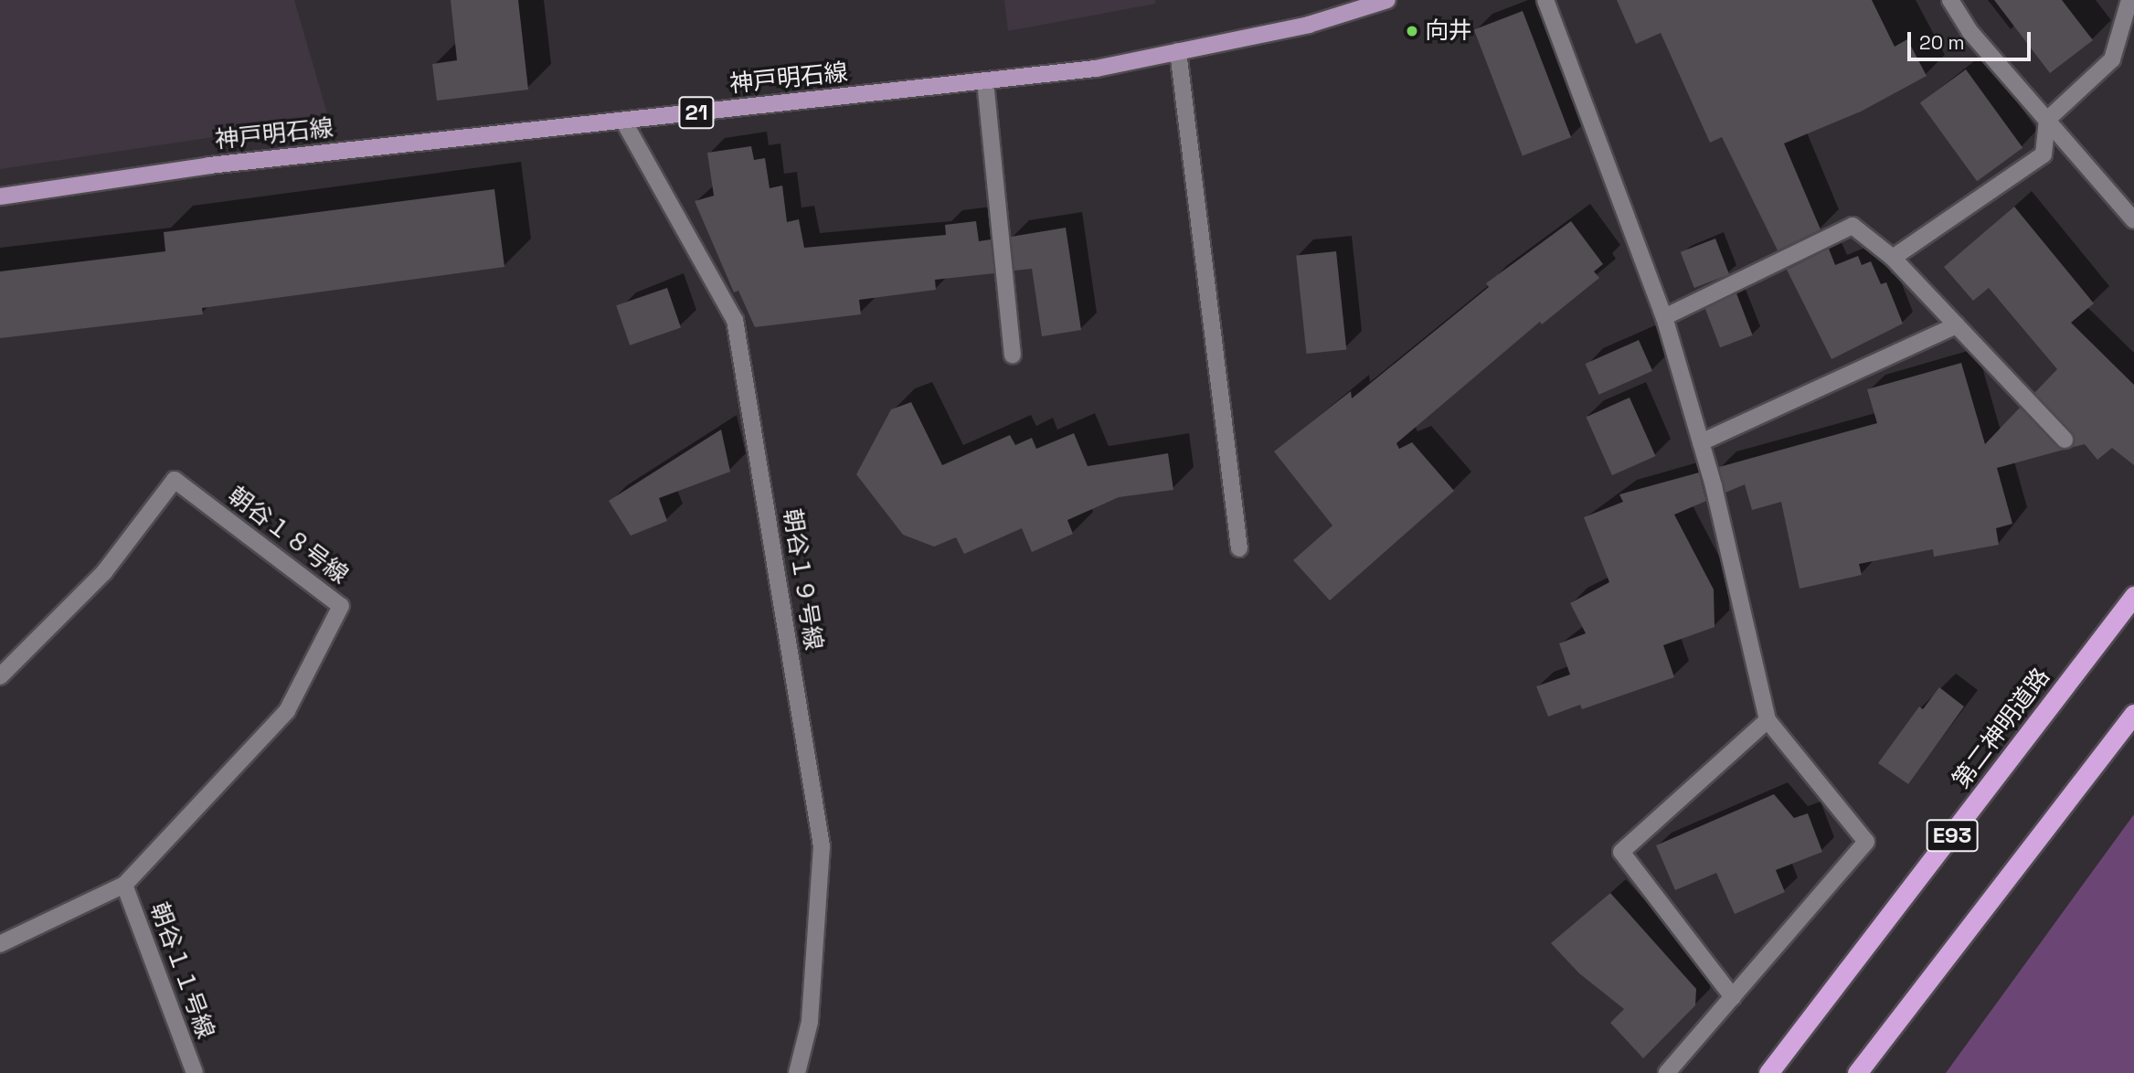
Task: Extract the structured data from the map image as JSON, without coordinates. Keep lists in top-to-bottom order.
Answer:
{
  "streets": {
    "highway": ["第二神明道路", "E93"],
    "main road": ["神戸明石線", "21"],
    "street": ["朝谷１８号線", "朝谷１９号線", "朝谷１１号線"]
  },
  "crossings": [
    ["神戸明石線", "朝谷１９号線"],
    ["朝谷１８号線", "朝谷１１号線"]
  ],
  "places": ["向井"],
  "scale_bar": "20 m"
}
